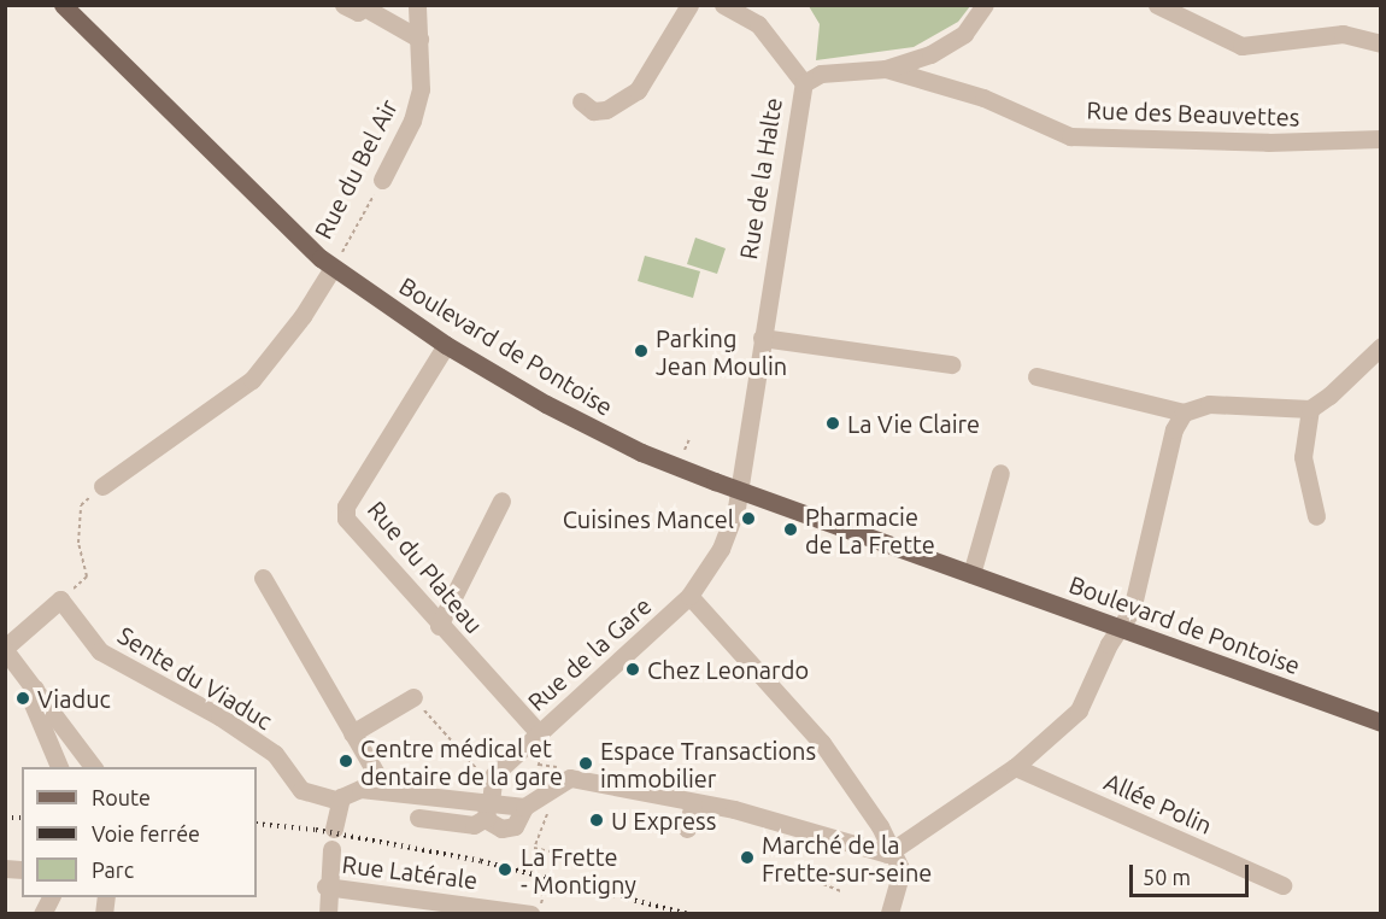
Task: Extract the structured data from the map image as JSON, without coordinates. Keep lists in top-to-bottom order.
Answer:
{
  "streets": {
    "main road": ["Boulevard de Pontoise"],
    "street": [
      "Rue des Beauvettes",
      "Rue du Bel Air",
      "Rue de la Halte",
      "Rue du Plateau",
      "Rue de la Gare",
      "Sente du Viaduc",
      "Allée Polin",
      "Rue Latérale"
    ]
  },
  "crossings": [
    ["Rue des Beauvettes", "Rue de la Halte"],
    ["Rue du Bel Air", "Boulevard de Pontoise"],
    ["Rue de la Halte", "Boulevard de Pontoise"],
    ["Rue de la Halte", "Rue de la Gare"],
    ["Boulevard de Pontoise", "Rue du Plateau"],
    ["Boulevard de Pontoise", "Rue de la Gare"],
    ["Rue du Plateau", "Rue de la Gare"]
  ],
  "places": [
    "Parking Jean Moulin",
    "La Vie Claire",
    "Cuisines Mancel",
    "Pharmacie de La Frette",
    "Chez Leonardo",
    "Viaduc",
    "Centre médical et dentaire de la gare",
    "Espace Transactions immobilier",
    "U Express",
    "Marché de la Frette-sur-seine",
    "La Frette - Montigny"
  ],
  "legend": ["Route", "Voie ferrée", "Parc"],
  "scale_bar": "50 m"
}
